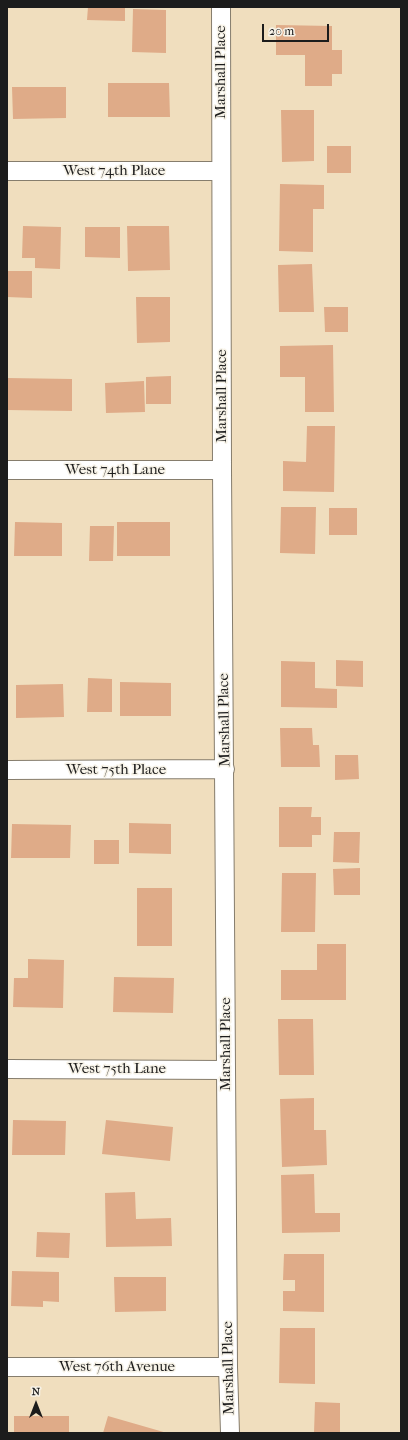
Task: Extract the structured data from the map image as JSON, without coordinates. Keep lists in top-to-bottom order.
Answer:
{
  "streets": {
    "street": [
      "Marshall Place",
      "West 74th Place",
      "West 74th Lane",
      "West 75th Place",
      "West 75th Lane",
      "West 76th Avenue"
    ]
  },
  "crossings": [
    ["Marshall Place", "West 74th Place"],
    ["Marshall Place", "West 74th Lane"],
    ["Marshall Place", "West 75th Place"],
    ["Marshall Place", "West 75th Lane"],
    ["Marshall Place", "West 76th Avenue"]
  ],
  "scale_bar": "20 m",
  "north": "top"
}
